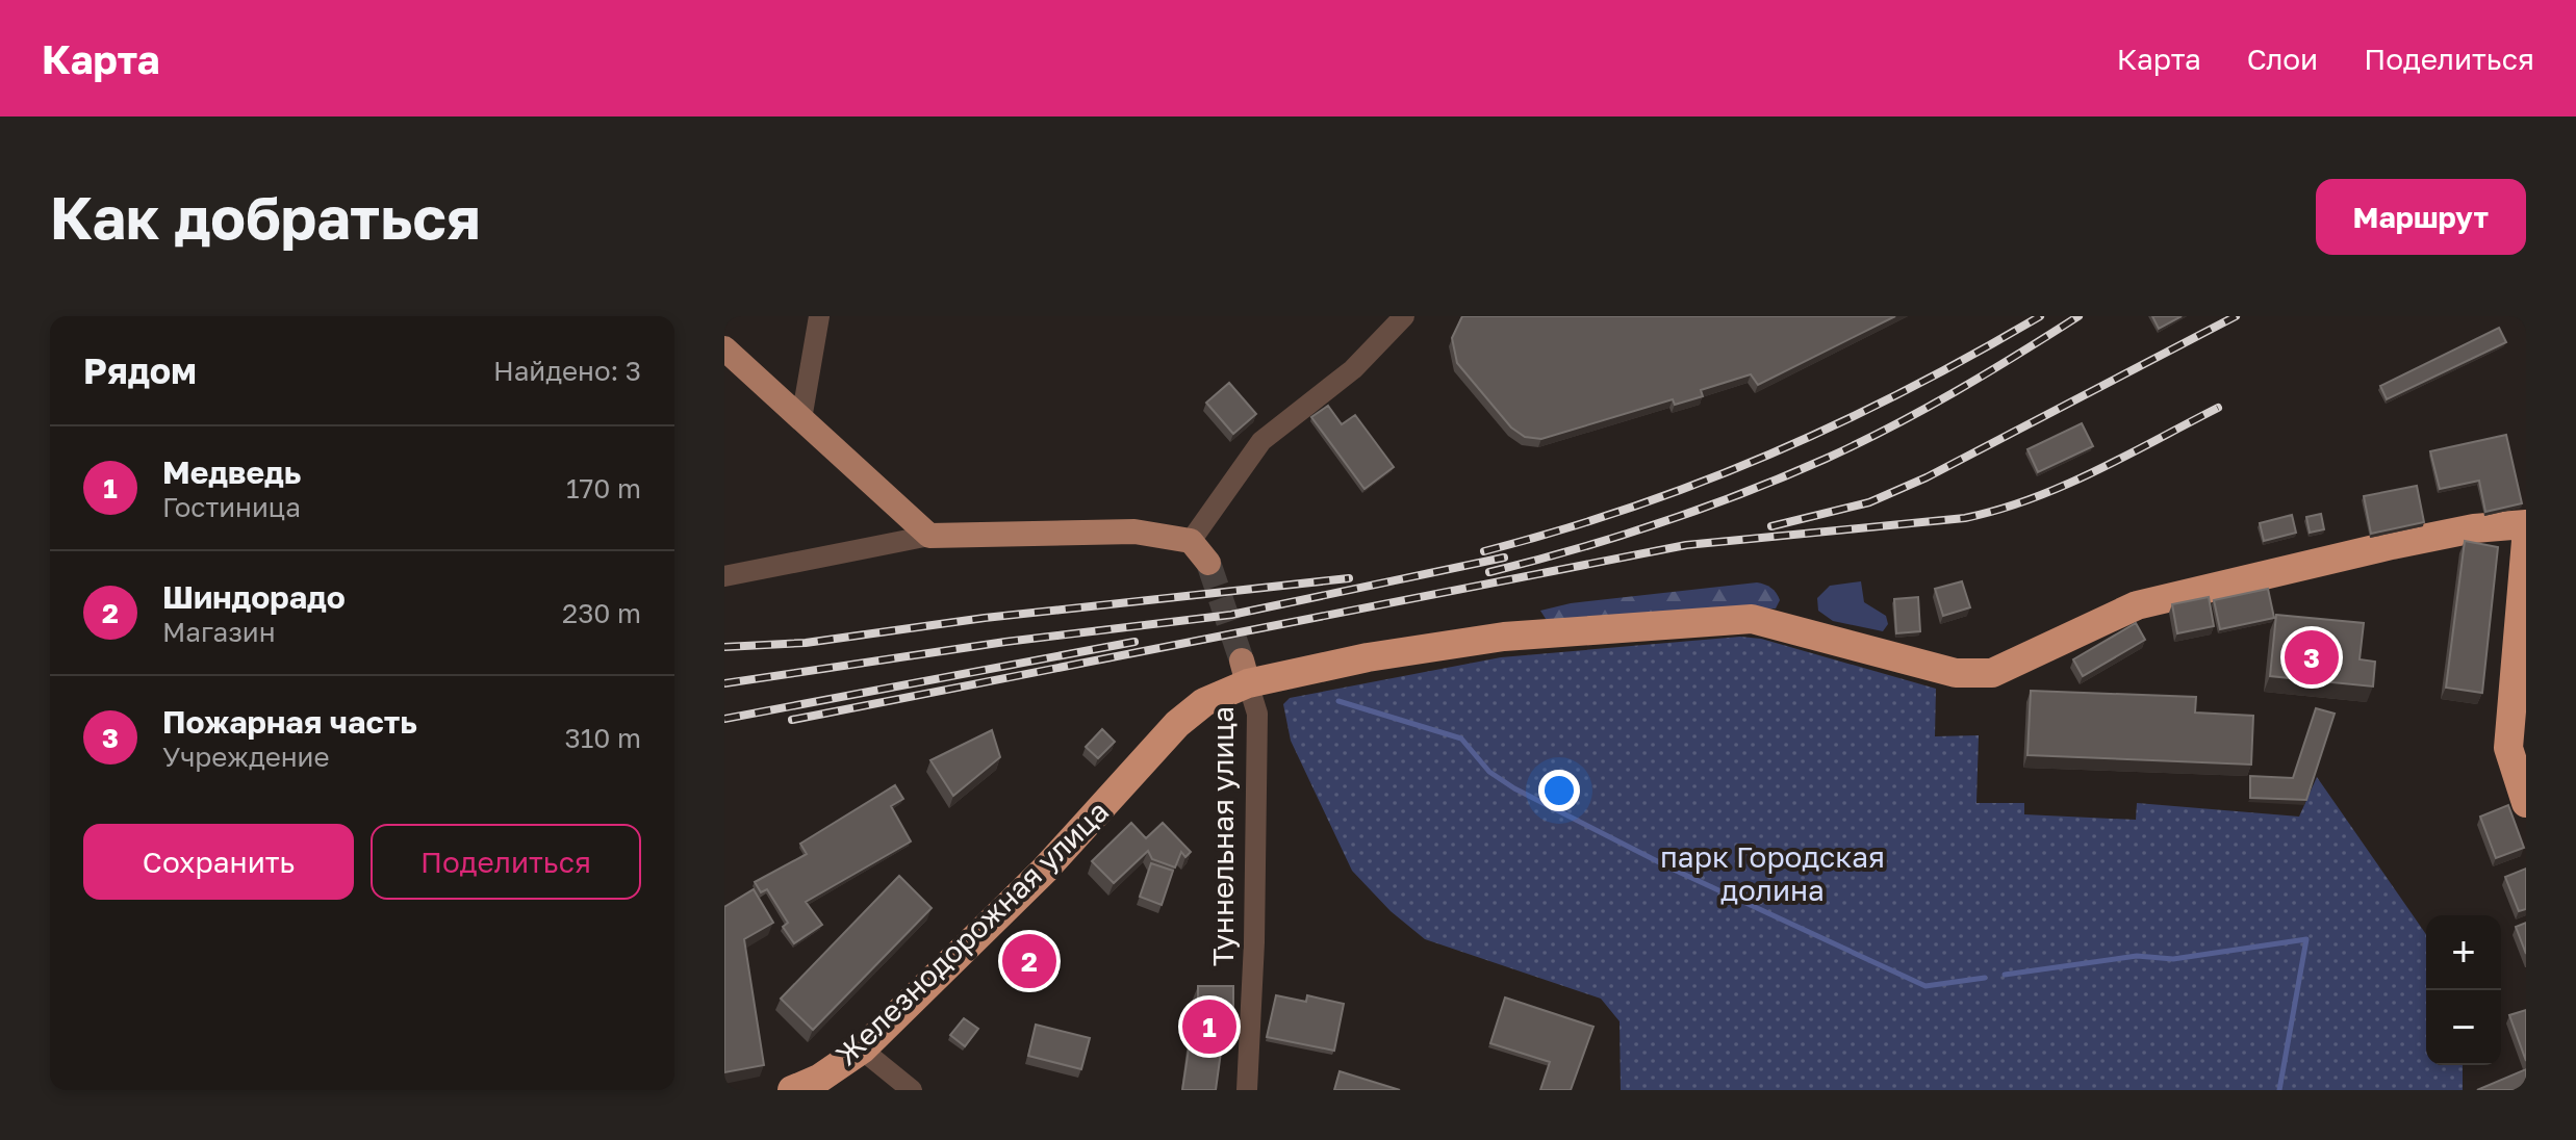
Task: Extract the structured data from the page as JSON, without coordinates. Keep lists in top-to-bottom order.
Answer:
{
  "streets": {
    "highway": ["Железнодорожная улица"],
    "street": ["Туннельная улица"]
  },
  "crossings": [
    ["Туннельная улица", "Железнодорожная улица"]
  ],
  "parks": ["парк Городская долина"],
  "page": {
    "header": "Карта",
    "nav": ["Карта", "Слои", "Поделиться"],
    "buttons": [
      "Маршрут",
      ["Сохранить", "Поделиться"]
    ],
    "title": "Как добраться",
    "heading": ["Рядом", "Найдено: 3"],
    "list": [
      {
        "mark": "1",
        "name": "Медведь",
        "note": "Гостиница",
        "value": "170 m"
      },
      {
        "mark": "2",
        "name": "Шиндорадо",
        "note": "Магазин",
        "value": "230 m"
      },
      {
        "mark": "3",
        "name": "Пожарная часть",
        "note": "Учреждение",
        "value": "310 m"
      }
    ],
    "pins": ["3", "2", "1"],
    "map_buttons": ["+", "−"]
  }
}
